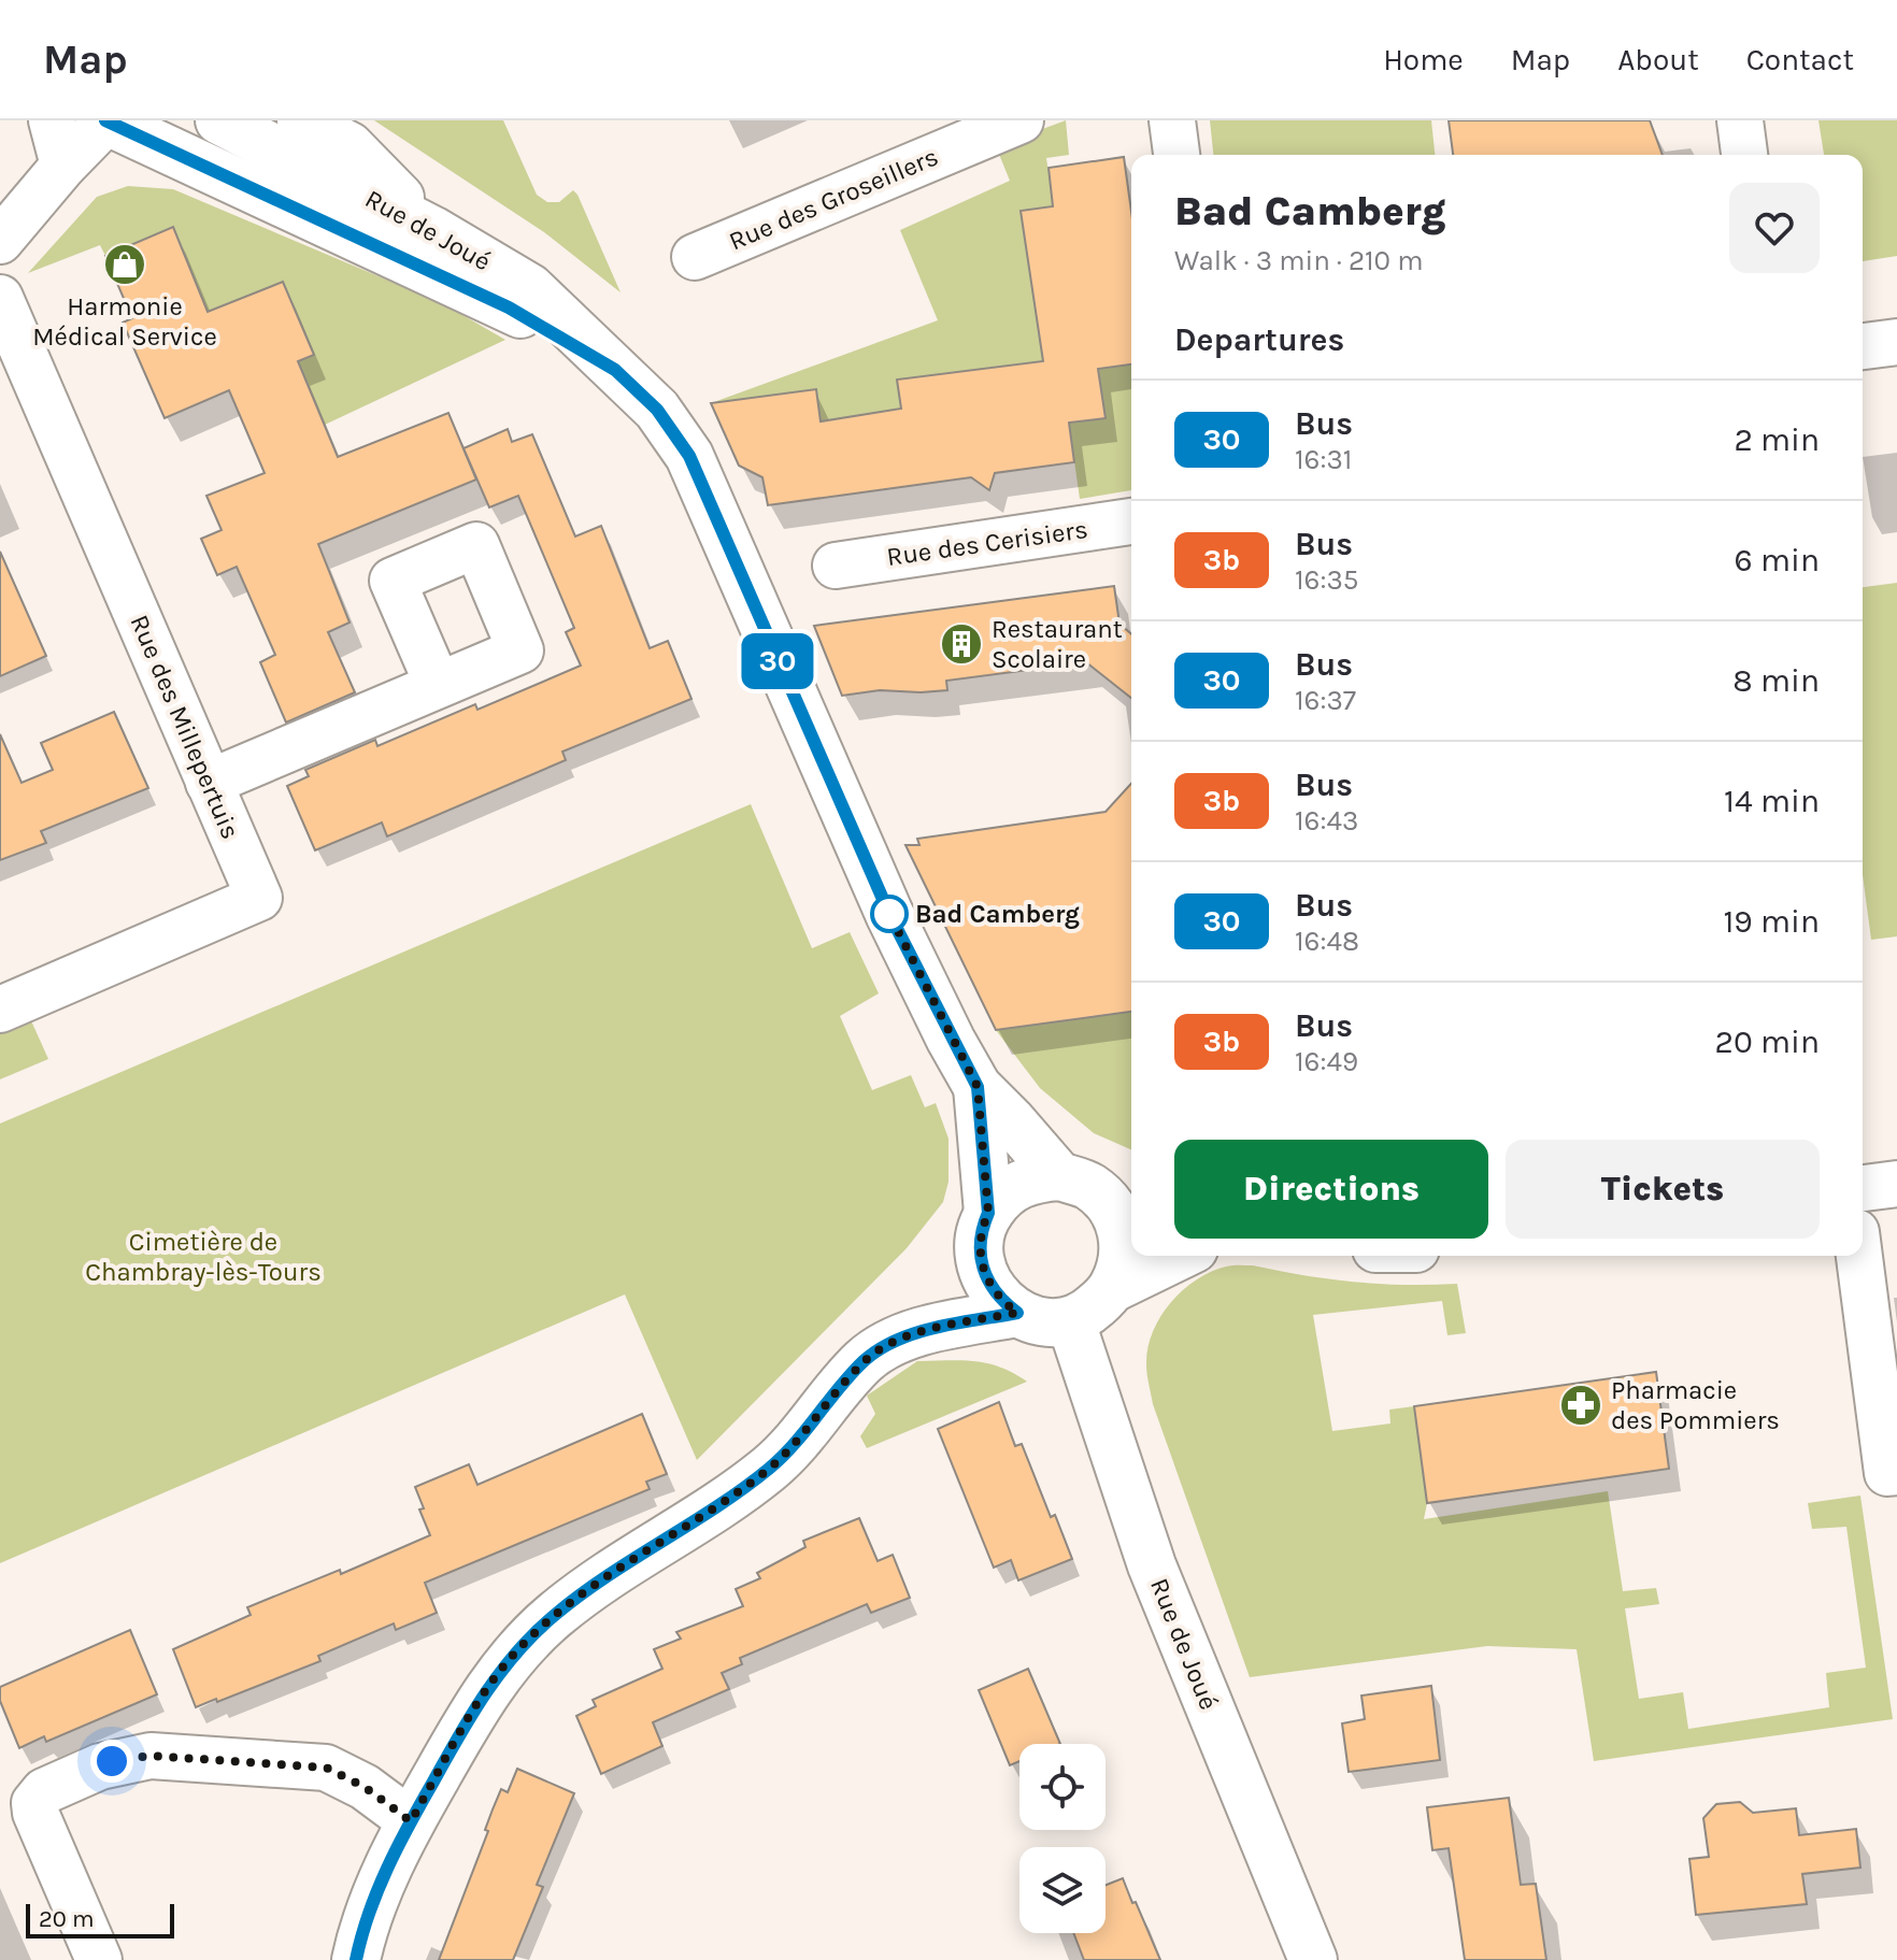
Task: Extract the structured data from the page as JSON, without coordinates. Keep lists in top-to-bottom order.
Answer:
{
  "streets": {
    "street": [
      "Rue des Groseillers",
      "Rue de Joué",
      "Rue des Cerisiers",
      "Rue des Millepertuis"
    ]
  },
  "parks": ["Cimetière de Chambray-lès-Tours"],
  "places": {
    "shop": ["Harmonie Médical Service"],
    "building": ["Restaurant Scolaire"],
    "other": ["Bad Camberg"],
    "pharmacy": ["Pharmacie des Pommiers"]
  },
  "lines": ["bus line 30"],
  "scale_bar": "20 m",
  "page": {
    "header": "Map",
    "nav": [
      "Home",
      "Map",
      "About",
      "Contact"
    ],
    "on_map": "30",
    "heading": [
      ["Bad Camberg", "Walk · 3 min · 210 m"],
      "Departures"
    ],
    "list": [
      {
        "mark": "30",
        "name": "Bus",
        "note": "16:31",
        "value": "2 min"
      },
      {
        "mark": "3b",
        "name": "Bus",
        "note": "16:35",
        "value": "6 min"
      },
      {
        "mark": "30",
        "name": "Bus",
        "note": "16:37",
        "value": "8 min"
      },
      {
        "mark": "3b",
        "name": "Bus",
        "note": "16:43",
        "value": "14 min"
      },
      {
        "mark": "30",
        "name": "Bus",
        "note": "16:48",
        "value": "19 min"
      },
      {
        "mark": "3b",
        "name": "Bus",
        "note": "16:49",
        "value": "20 min"
      }
    ],
    "buttons": ["Directions", "Tickets"],
    "scale": "20 m"
  }
}
